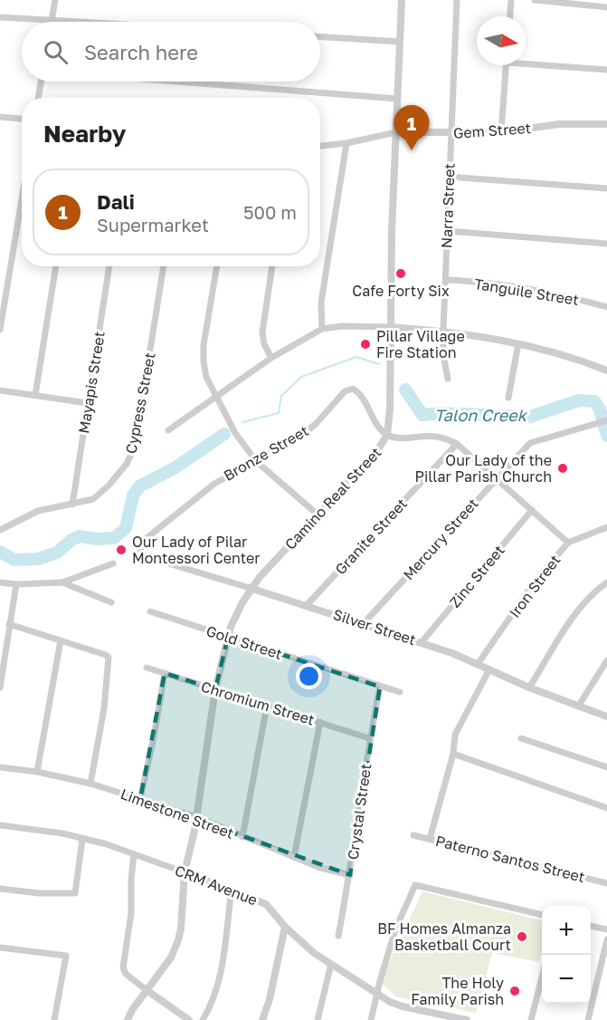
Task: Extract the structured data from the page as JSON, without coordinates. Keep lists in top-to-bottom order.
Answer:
{
  "streets": {
    "street": [
      "Gem Street",
      "Narra Street",
      "Tanguile Street",
      "Mayapis Street",
      "Cypress Street",
      "Bronze Street",
      "Camino Real Street",
      "Granite Street",
      "Mercury Street",
      "Zinc Street",
      "Iron Street",
      "Silver Street",
      "Gold Street",
      "Chromium Street",
      "Crystal Street",
      "Limestone Street",
      "Paterno Santos Street",
      "CRM Avenue"
    ]
  },
  "crossings": [
    ["Gem Street", "Narra Street"],
    ["Gem Street", "Camino Real Street"],
    ["Narra Street", "Tanguile Street"],
    ["Mayapis Street", "Cypress Street"],
    ["Bronze Street", "Camino Real Street"],
    ["Bronze Street", "Silver Street"],
    ["Camino Real Street", "Silver Street"],
    ["Camino Real Street", "Gold Street"],
    ["Camino Real Street", "Chromium Street"],
    ["Camino Real Street", "Limestone Street"],
    ["Camino Real Street", "CRM Avenue"],
    ["Granite Street", "Silver Street"],
    ["Mercury Street", "Silver Street"],
    ["Zinc Street", "Silver Street"],
    ["Iron Street", "Silver Street"],
    ["Gold Street", "Crystal Street"],
    ["Chromium Street", "Crystal Street"],
    ["Crystal Street", "Limestone Street"]
  ],
  "water": ["Talon Creek"],
  "places": [
    "Cafe Forty Six",
    "Pillar Village Fire Station",
    "Our Lady of the Pillar Parish Church",
    "Our Lady of Pilar Montessori Center",
    "BF Homes Almanza Basketball Court",
    "The Holy Family Parish"
  ],
  "north": "right",
  "page": {
    "search": "Search here",
    "heading": "Nearby",
    "pins": "1",
    "list": [
      {
        "mark": "1",
        "name": "Dali",
        "note": "Supermarket",
        "value": "500 m"
      }
    ],
    "map_buttons": ["+", "−"]
  }
}
